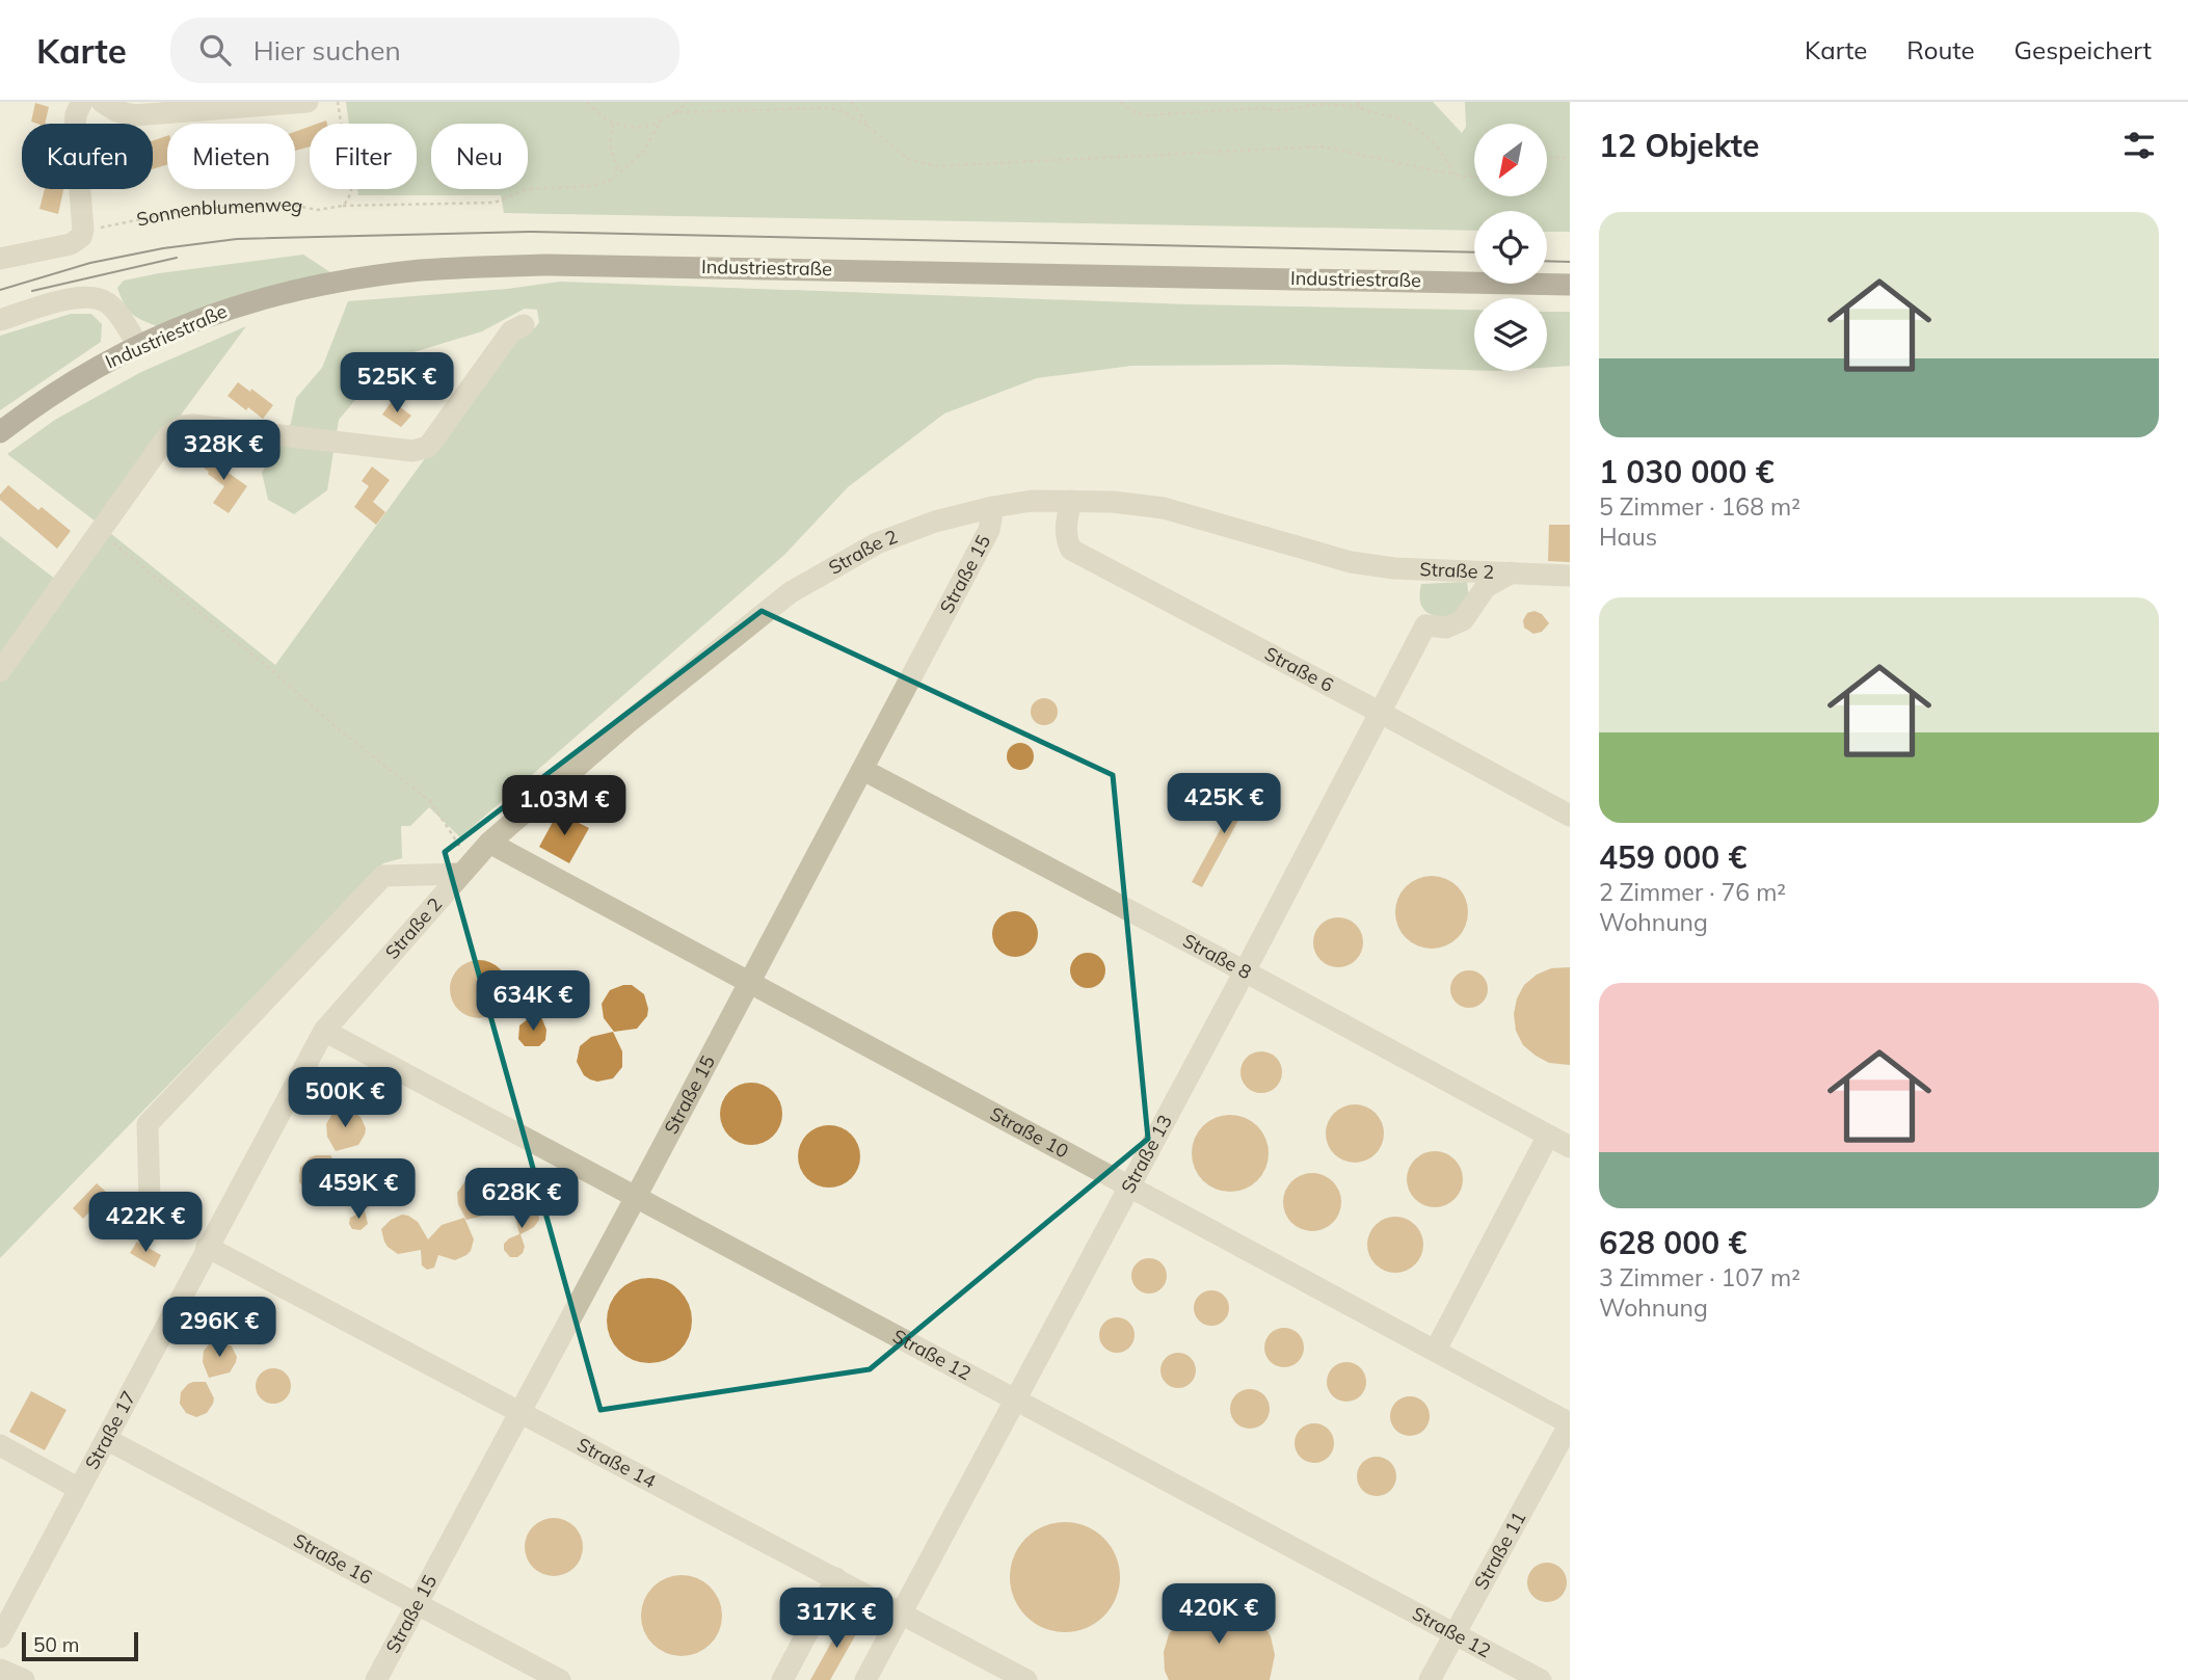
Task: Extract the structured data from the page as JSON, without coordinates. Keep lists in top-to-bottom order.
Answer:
{
  "streets": {
    "main road": ["Industriestraße"],
    "street": [
      "Straße 2",
      "Straße 15",
      "Straße 6",
      "Straße 8",
      "Straße 10",
      "Straße 13",
      "Straße 12",
      "Straße 17",
      "Straße 14",
      "Straße 11",
      "Straße 16"
    ],
    "path": ["Sonnenblumenweg"]
  },
  "crossings": [
    ["Straße 2", "Straße 15"],
    ["Straße 2", "Straße 6"],
    ["Straße 2", "Straße 10"],
    ["Straße 2", "Straße 13"],
    ["Straße 2", "Straße 12"],
    ["Straße 2", "Straße 17"],
    ["Straße 15", "Straße 8"],
    ["Straße 15", "Straße 10"],
    ["Straße 15", "Straße 12"],
    ["Straße 15", "Straße 14"],
    ["Straße 15", "Straße 16"],
    ["Straße 6", "Straße 13"],
    ["Straße 8", "Straße 13"],
    ["Straße 10", "Straße 13"],
    ["Straße 10", "Straße 11"],
    ["Straße 13", "Straße 12"],
    ["Straße 13", "Straße 14"],
    ["Straße 12", "Straße 17"],
    ["Straße 12", "Straße 11"],
    ["Straße 17", "Straße 14"],
    ["Straße 17", "Straße 16"]
  ],
  "scale_bar": "50 m",
  "north": "bottom left",
  "page": {
    "header": "Karte",
    "search": "Hier suchen",
    "nav": ["Karte", "Route", "Gespeichert"],
    "heading": "12 Objekte",
    "chip": [
      "Kaufen",
      "Mieten",
      "Filter",
      "Neu"
    ],
    "list": [
      {
        "name": "1 030 000 €",
        "note": "5 Zimmer · 168 m² · Haus"
      },
      {
        "name": "459 000 €",
        "note": "2 Zimmer · 76 m² · Wohnung"
      },
      {
        "name": "628 000 €",
        "note": "3 Zimmer · 107 m² · Wohnung"
      }
    ],
    "price": [
      "525K €",
      "328K €",
      "425K €",
      "1.03M €",
      "634K €",
      "500K €",
      "459K €",
      "628K €",
      "422K €",
      "296K €",
      "420K €",
      "317K €"
    ],
    "scale": "50 m"
  }
}
